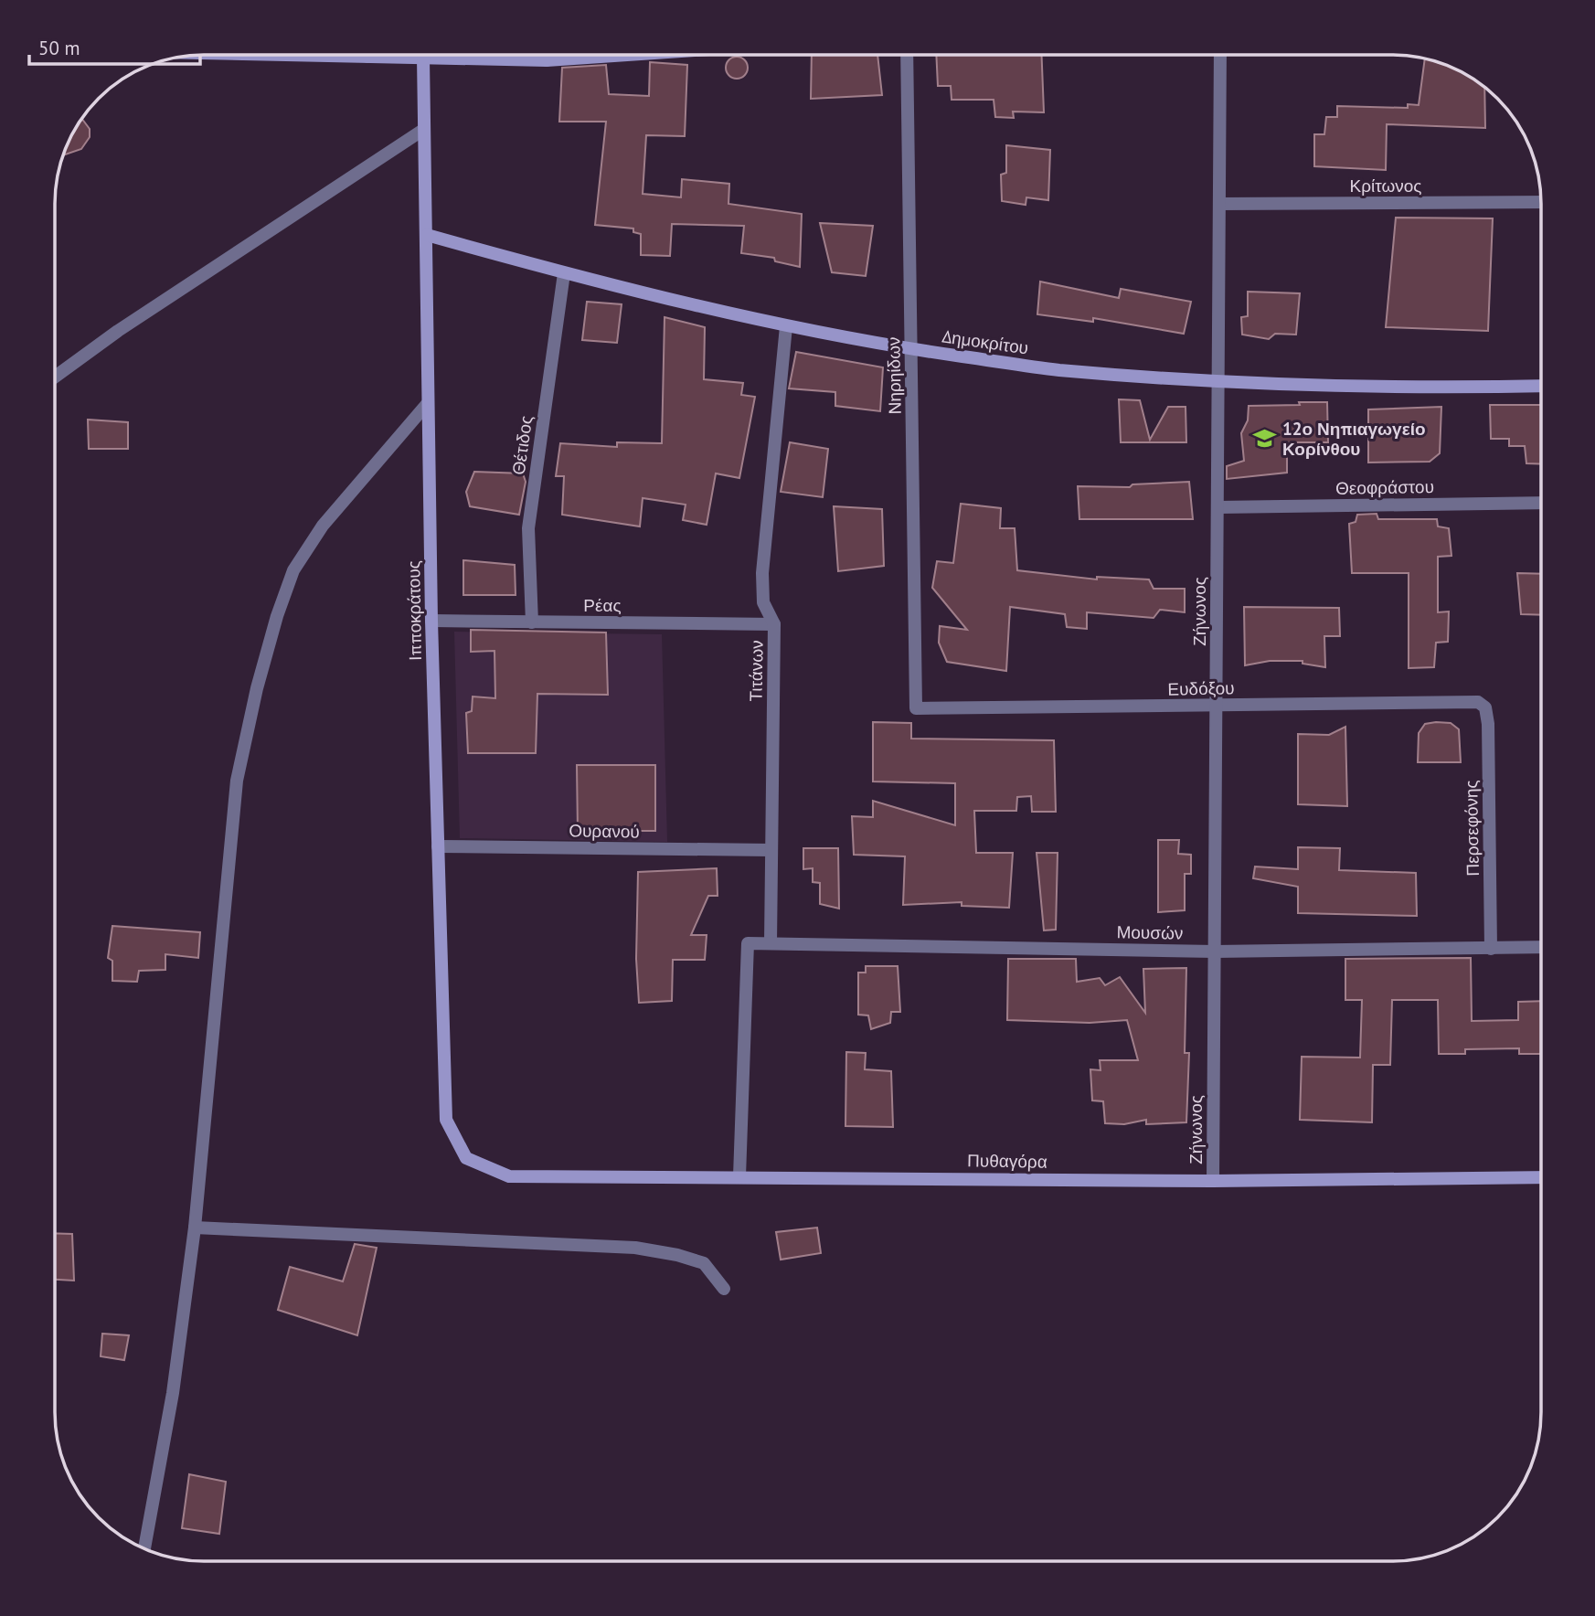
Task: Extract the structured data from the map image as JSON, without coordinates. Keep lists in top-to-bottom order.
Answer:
{
  "streets": {
    "street": [
      "Κρίτωνος",
      "Δημοκρίτου",
      "Νηρηίδων",
      "Θέτιδος",
      "Θεοφράστου",
      "Ρέας",
      "Ιπποκράτους",
      "Ζήνωνος",
      "Τιτάνων",
      "Ευδόξου",
      "Περσεφόνης",
      "Ουρανού",
      "Μουσών",
      "Πυθαγόρα"
    ]
  },
  "crossings": [
    ["Κρίτωνος", "Ζήνωνος"],
    ["Δημοκρίτου", "Νηρηίδων"],
    ["Δημοκρίτου", "Θέτιδος"],
    ["Δημοκρίτου", "Ιπποκράτους"],
    ["Δημοκρίτου", "Ζήνωνος"],
    ["Δημοκρίτου", "Τιτάνων"],
    ["Νηρηίδων", "Ευδόξου"],
    ["Θέτιδος", "Ρέας"],
    ["Θεοφράστου", "Ζήνωνος"],
    ["Ρέας", "Ιπποκράτους"],
    ["Ρέας", "Τιτάνων"],
    ["Ιπποκράτους", "Ουρανού"],
    ["Ιπποκράτους", "Πυθαγόρα"],
    ["Ζήνωνος", "Ευδόξου"],
    ["Ζήνωνος", "Μουσών"],
    ["Ζήνωνος", "Πυθαγόρα"],
    ["Τιτάνων", "Ουρανού"],
    ["Τιτάνων", "Μουσών"],
    ["Ευδόξου", "Περσεφόνης"],
    ["Περσεφόνης", "Μουσών"],
    ["Μουσών", "Πυθαγόρα"]
  ],
  "places": {
    "school or university": ["12ο Νηπιαγωγείο Κορίνθου"]
  },
  "scale_bar": "50 m"
}
